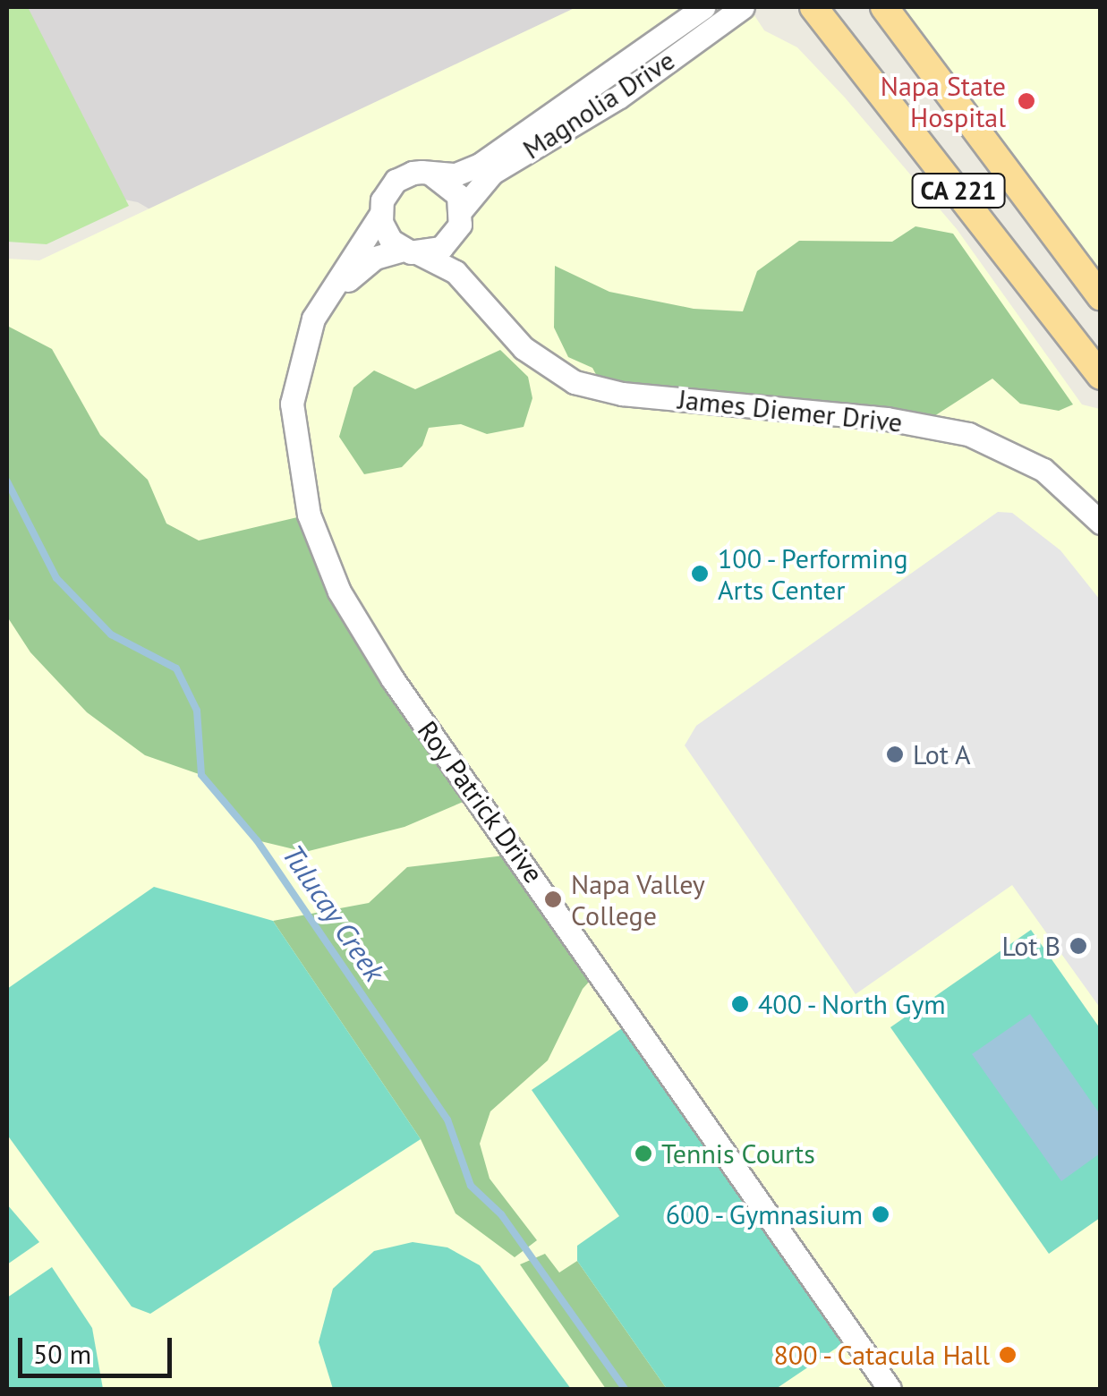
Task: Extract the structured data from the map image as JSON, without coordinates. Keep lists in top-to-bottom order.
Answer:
{
  "streets": {
    "main road": ["CA 221"],
    "street": ["Magnolia Drive", "James Diemer Drive", "Roy Patrick Drive"]
  },
  "crossings": [
    ["Magnolia Drive", "James Diemer Drive"],
    ["Magnolia Drive", "Roy Patrick Drive"],
    ["James Diemer Drive", "Roy Patrick Drive"]
  ],
  "water": ["Tulucay Creek"],
  "places": [
    "Napa State Hospital",
    "100 - Performing Arts Center",
    "Lot A",
    "Napa Valley College",
    "Lot B",
    "400 - North Gym",
    "Tennis Courts",
    "600 - Gymnasium",
    "800 - Catacula Hall"
  ],
  "scale_bar": "50 m"
}
